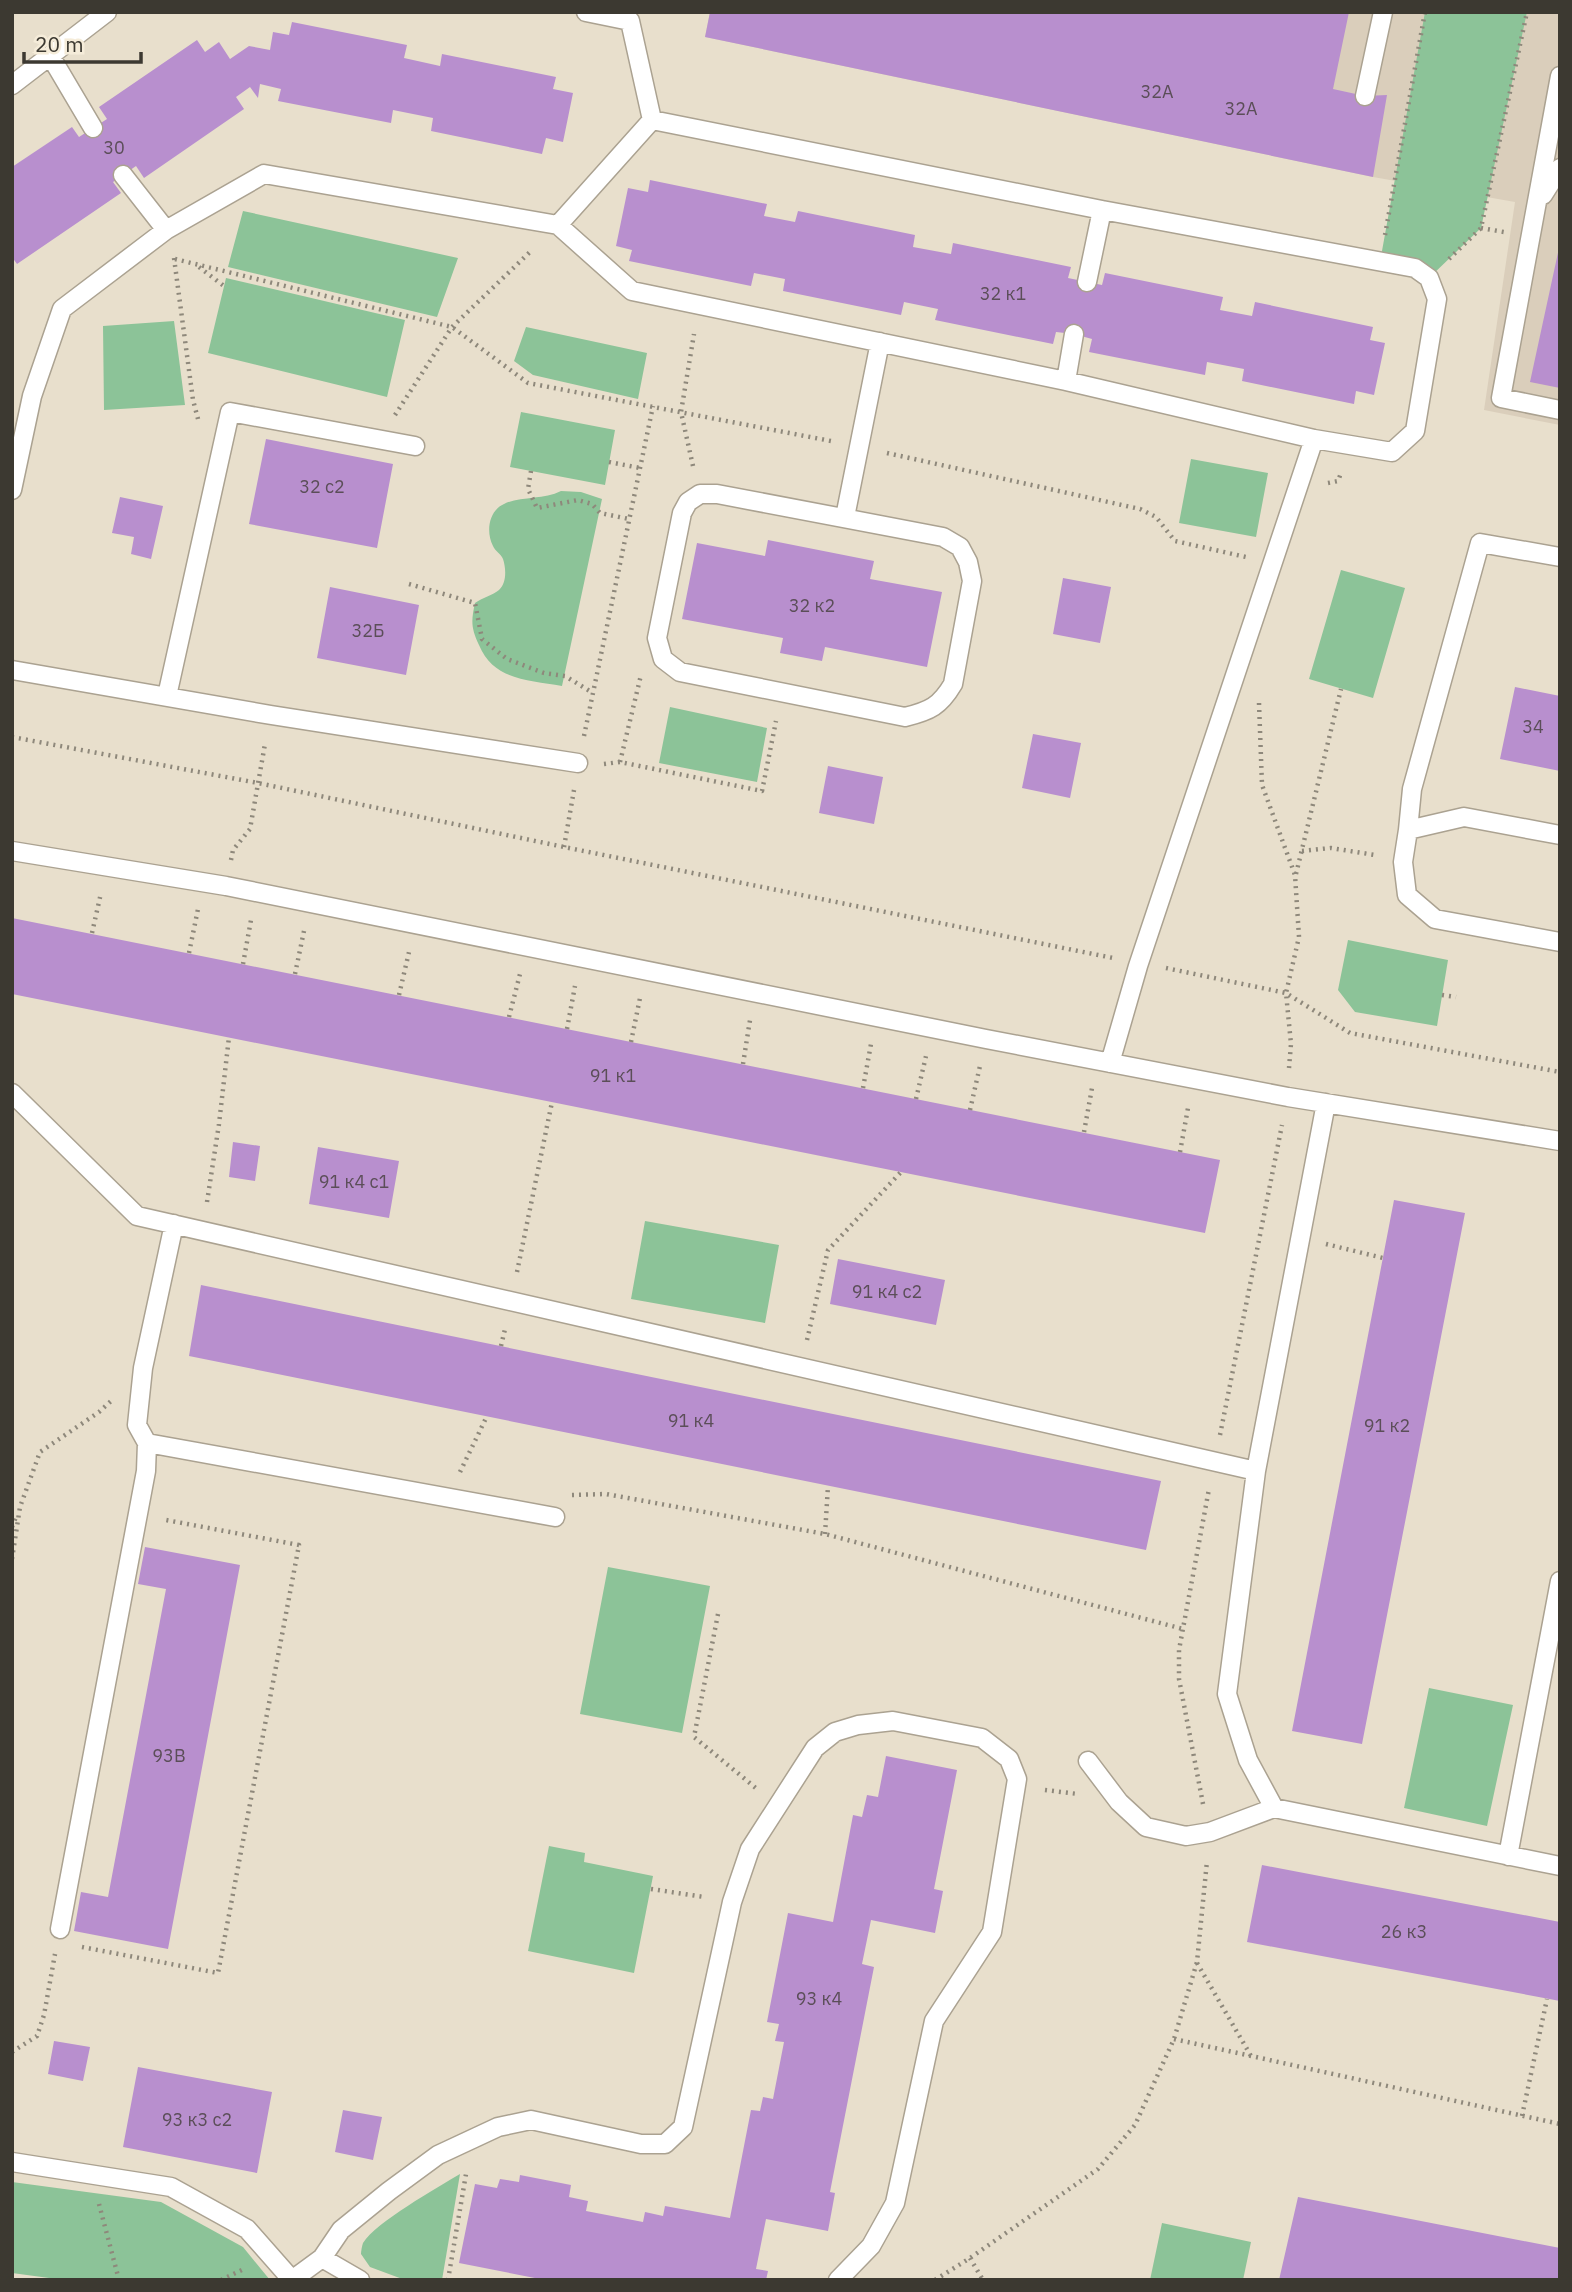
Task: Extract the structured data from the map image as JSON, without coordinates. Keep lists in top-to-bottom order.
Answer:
{
  "house_numbers": [
    "32А",
    "32А",
    "30",
    "32 к1",
    "32 с2",
    "32 к2",
    "32Б",
    "34",
    "91 к1",
    "91 к4 с1",
    "91 к4 с2",
    "91 к4",
    "91 к2",
    "93В",
    "26 к3",
    "93 к4",
    "93 к3 с2"
  ],
  "scale_bar": "20 m"
}
